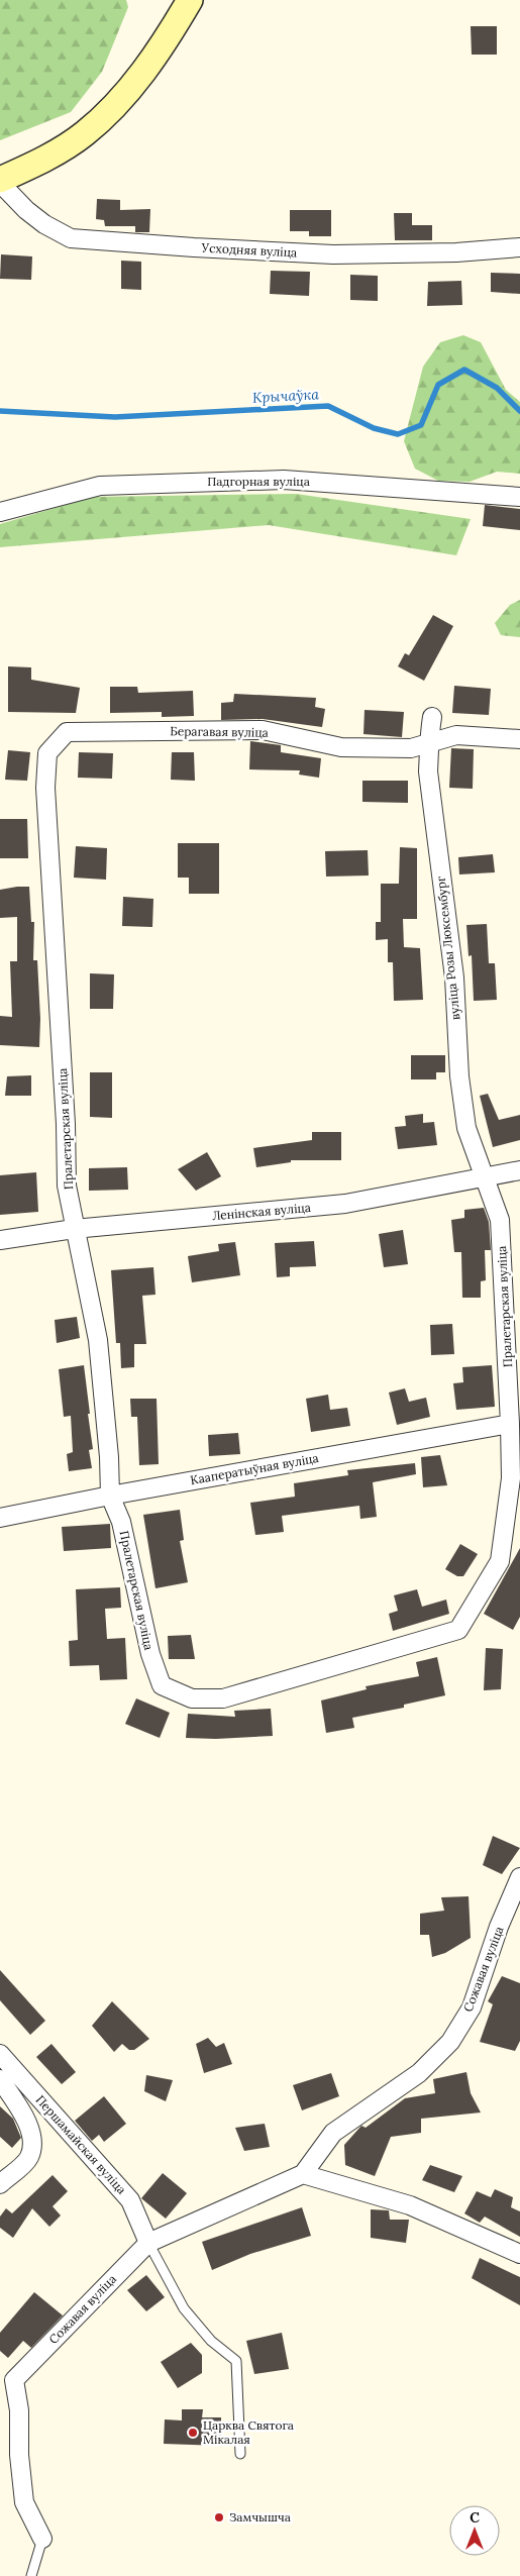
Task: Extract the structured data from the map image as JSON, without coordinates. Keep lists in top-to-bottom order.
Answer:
{
  "streets": {
    "street": [
      "Усходняя вуліца",
      "Падгорная вуліца",
      "Берагавая вуліца",
      "вуліца Розы Люксембург",
      "Пралетарская вуліца",
      "Ленінская вуліца",
      "Кааператыўная вуліца",
      "Сожавая вуліца",
      "Першамайская вуліца"
    ]
  },
  "crossings": [
    ["Берагавая вуліца", "вуліца Розы Люксембург"],
    ["Берагавая вуліца", "Пралетарская вуліца"],
    ["вуліца Розы Люксембург", "Пралетарская вуліца"],
    ["вуліца Розы Люксембург", "Ленінская вуліца"],
    ["Пралетарская вуліца", "Ленінская вуліца"],
    ["Пралетарская вуліца", "Кааператыўная вуліца"],
    ["Сожавая вуліца", "Першамайская вуліца"]
  ],
  "water": ["Крычаўка"],
  "places": ["Царква Святога Мікалая", "Замчышча"],
  "north": "top"
}
